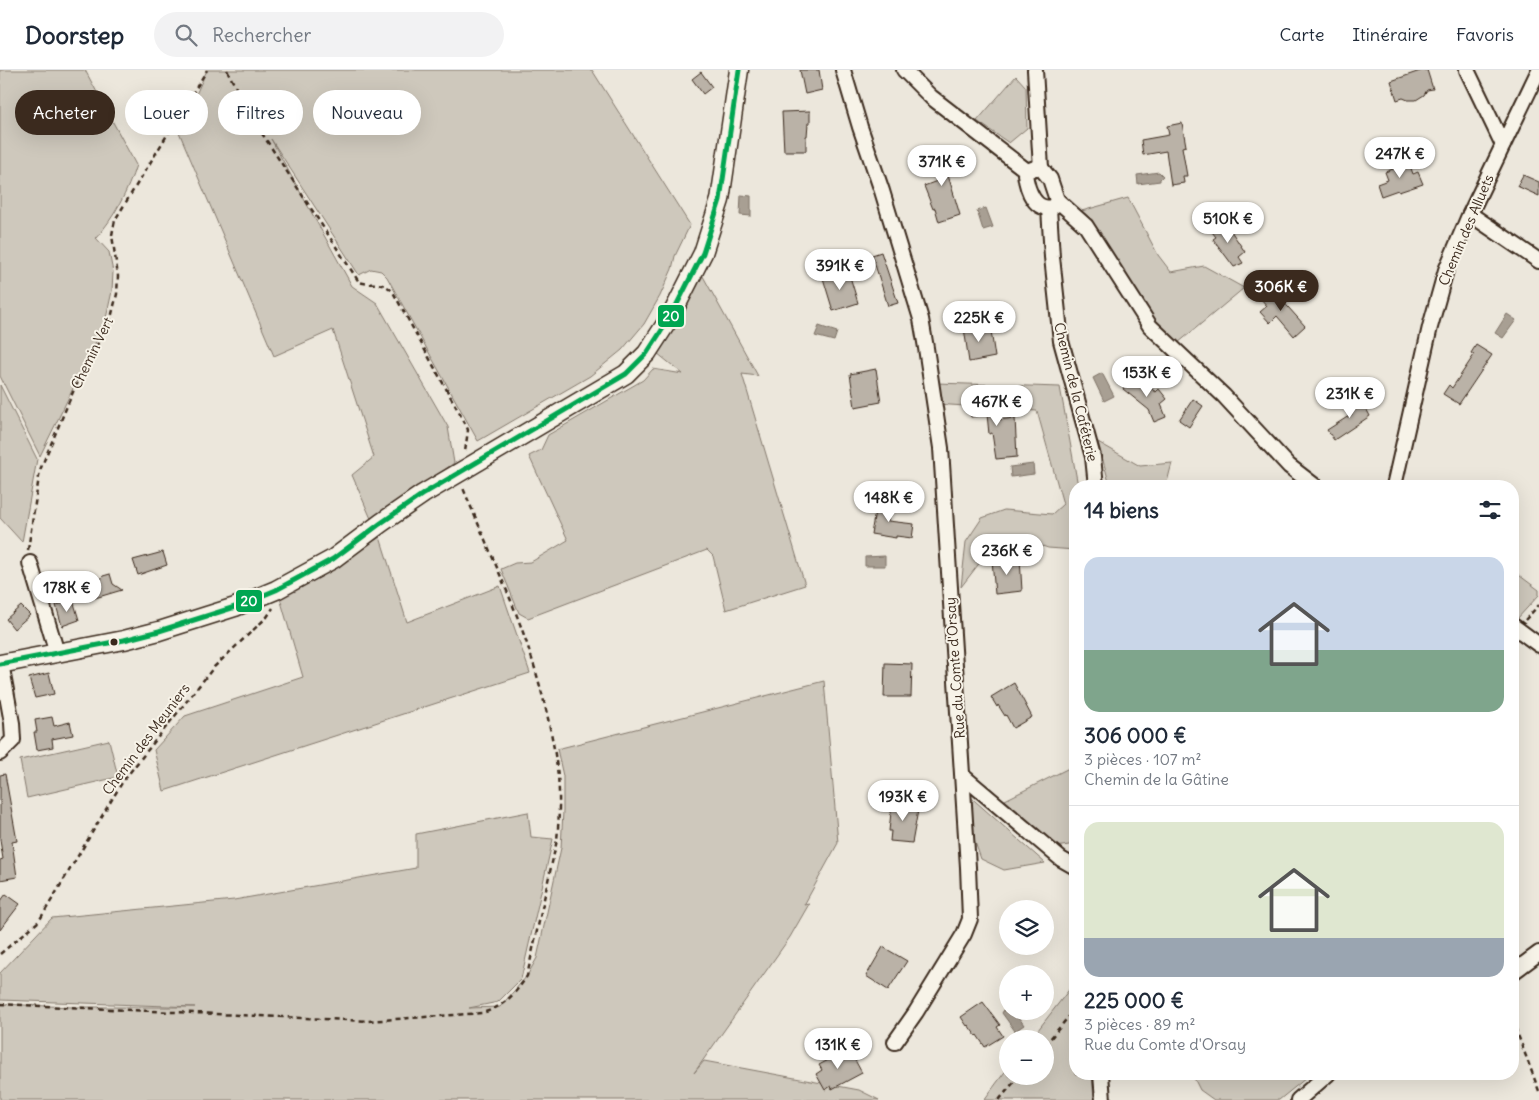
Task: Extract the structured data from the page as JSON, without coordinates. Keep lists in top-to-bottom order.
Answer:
{
  "streets": {
    "street": ["Chemin des Alluets", "Chemin de la Caféterie", "Rue du Comte d'Orsay"],
    "path": ["Chemin Vert", "Chemin des Meuniers"]
  },
  "lines": ["transit line 20"],
  "page": {
    "header": "Doorstep",
    "search": "Rechercher",
    "nav": ["Carte", "Itinéraire", "Favoris"],
    "chip": [
      "Acheter",
      "Louer",
      "Filtres",
      "Nouveau"
    ],
    "price": [
      "247K €",
      "371K €",
      "510K €",
      "391K €",
      "306K €",
      "225K €",
      "153K €",
      "231K €",
      "467K €",
      "148K €",
      "236K €",
      "178K €",
      "193K €",
      "131K €"
    ],
    "heading": "14 biens",
    "list": [
      {
        "name": "306 000 €",
        "note": "3 pièces · 107 m² · Chemin de la Gâtine"
      },
      {
        "name": "225 000 €",
        "note": "3 pièces · 89 m² · Rue du Comte d'Orsay"
      }
    ],
    "map_buttons": ["+", "−"]
  }
}
